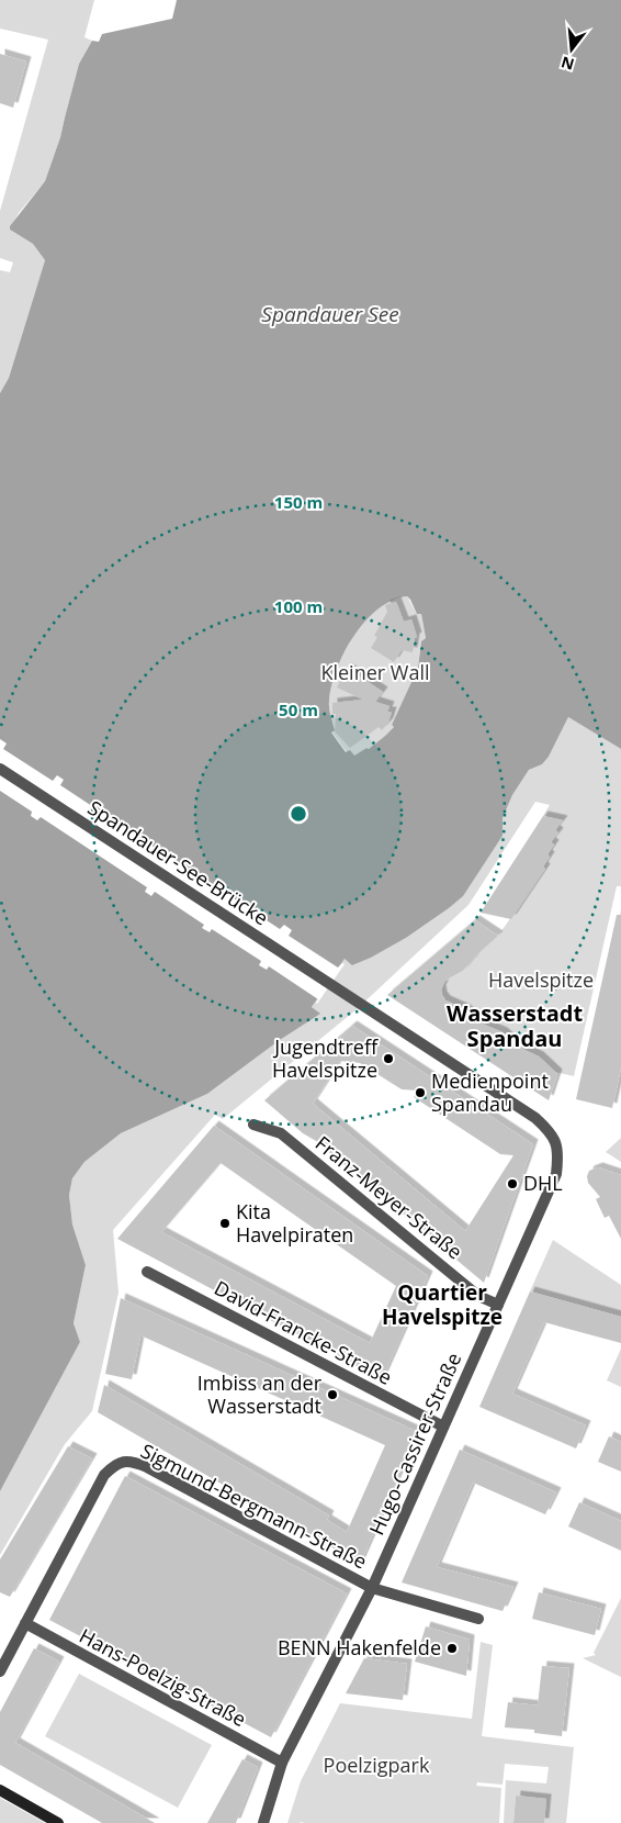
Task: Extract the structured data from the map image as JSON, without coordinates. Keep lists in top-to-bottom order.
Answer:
{
  "streets": {
    "street": [
      "Spandauer-See-Brücke",
      "Franz-Meyer-Straße",
      "David-Francke-Straße",
      "Hugo-Cassirer-Straße",
      "Sigmund-Bergmann-Straße",
      "Hans-Poelzig-Straße"
    ]
  },
  "crossings": [
    ["Spandauer-See-Brücke", "Hugo-Cassirer-Straße"],
    ["Franz-Meyer-Straße", "Hugo-Cassirer-Straße"],
    ["David-Francke-Straße", "Hugo-Cassirer-Straße"],
    ["Hugo-Cassirer-Straße", "Sigmund-Bergmann-Straße"],
    ["Hugo-Cassirer-Straße", "Hans-Poelzig-Straße"],
    ["Sigmund-Bergmann-Straße", "Hans-Poelzig-Straße"]
  ],
  "districts": ["Wasserstadt Spandau", "Quartier Havelspitze"],
  "water": ["Spandauer See"],
  "parks": ["Kleiner Wall", "Havelspitze", "Poelzigpark"],
  "places": [
    "Jugendtreff Havelspitze",
    "Medienpoint Spandau",
    "DHL",
    "Kita Havelpiraten",
    "Imbiss an der Wasserstadt",
    "BENN Hakenfelde"
  ],
  "north": "bottom",
  "rings": ["150 m", "100 m", "50 m"]
}
